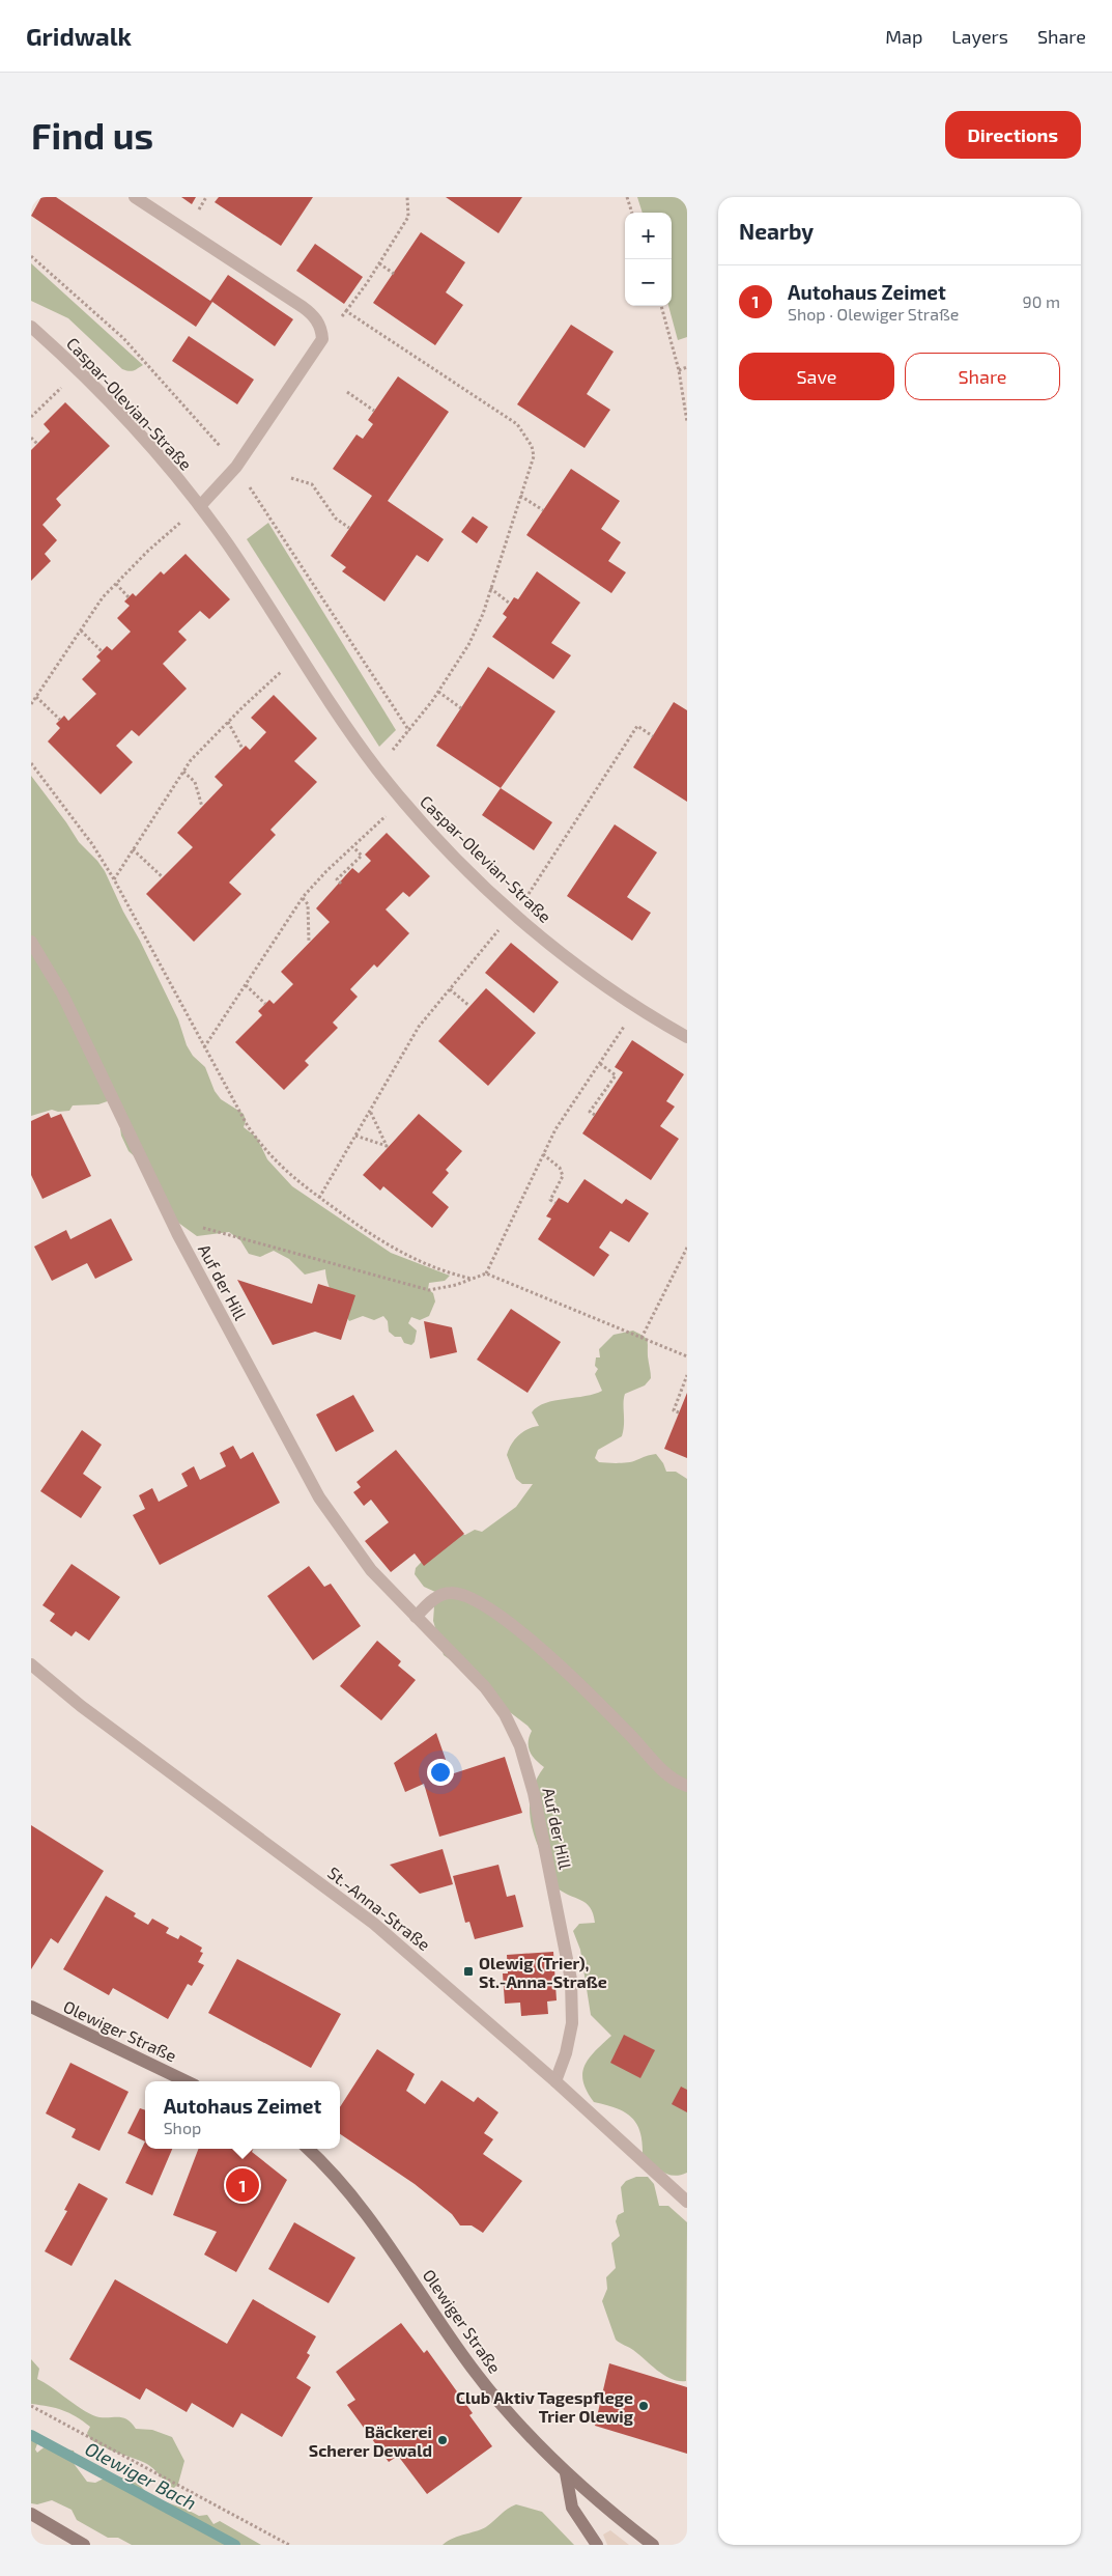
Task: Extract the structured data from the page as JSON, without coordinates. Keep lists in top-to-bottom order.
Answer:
{
  "streets": {
    "street": [
      "Caspar-Olevian-Straße",
      "Auf der Hill",
      "St.-Anna-Straße",
      "Olewiger Straße"
    ]
  },
  "crossings": [
    ["Auf der Hill", "St.-Anna-Straße"]
  ],
  "water": ["Olewiger Bach"],
  "places": {
    "transit": ["Olewig (Trier), St.-Anna-Straße"],
    "other": ["Club Aktiv Tagespflege Trier Olewig", "Bäckerei Scherer Dewald"]
  },
  "page": {
    "header": "Gridwalk",
    "nav": ["Map", "Layers", "Share"],
    "buttons": [
      "Directions",
      ["Save", "Share"]
    ],
    "title": "Find us",
    "heading": "Nearby",
    "map_buttons": ["+", "−"],
    "list": [
      {
        "mark": "1",
        "name": "Autohaus Zeimet",
        "note": "Shop · Olewiger Straße",
        "value": "90 m"
      }
    ],
    "popup": ["Autohaus Zeimet", "Shop"],
    "pins": "1"
  }
}
